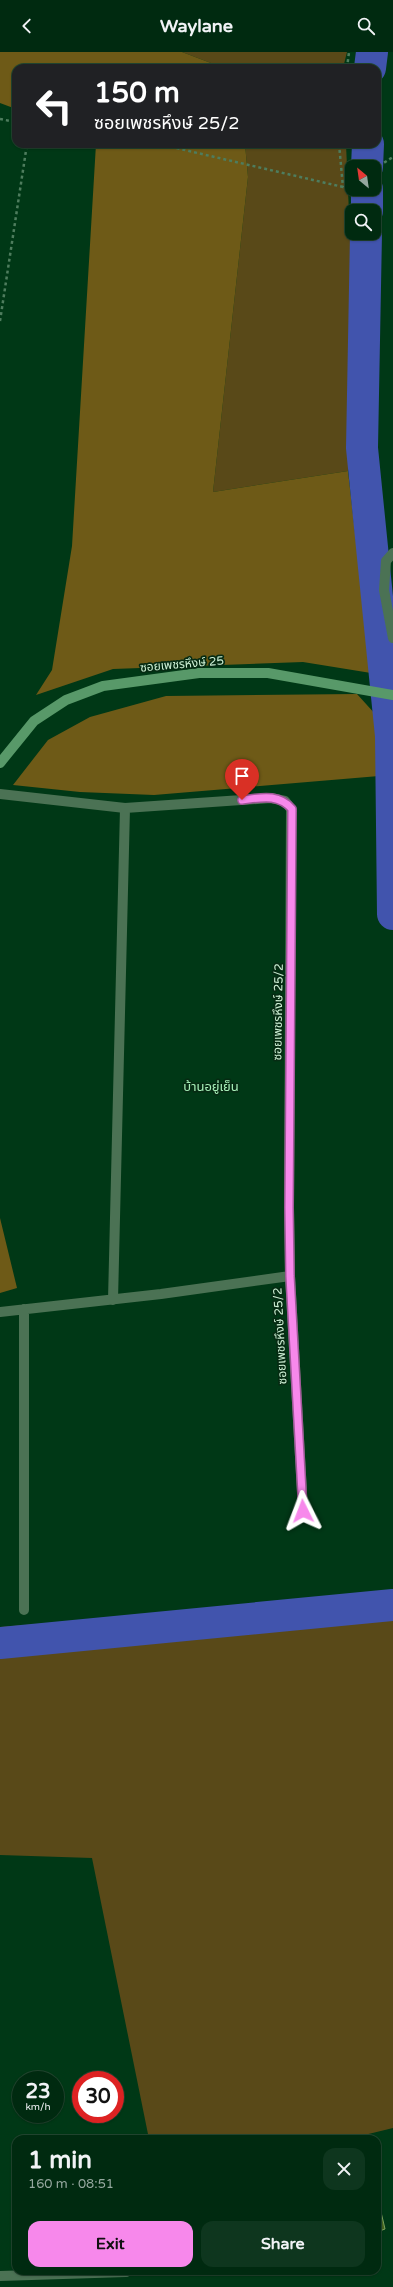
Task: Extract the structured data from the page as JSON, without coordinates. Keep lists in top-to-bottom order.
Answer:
{
  "streets": {
    "street": ["ซอยเพชรหึงษ์ 25", "ซอยเพชรหึงษ์ 25/2"]
  },
  "districts": ["บ้านอยู่เย็น"],
  "north": "top left",
  "page": {
    "header": "Waylane",
    "turn": ["150 m", "ซอยเพชรหึงษ์ 25/2"],
    "speed": "23 km/h",
    "limit": "30",
    "heading": ["1 min", "160 m · 08:51"],
    "buttons": ["Exit", "Share"]
  }
}
